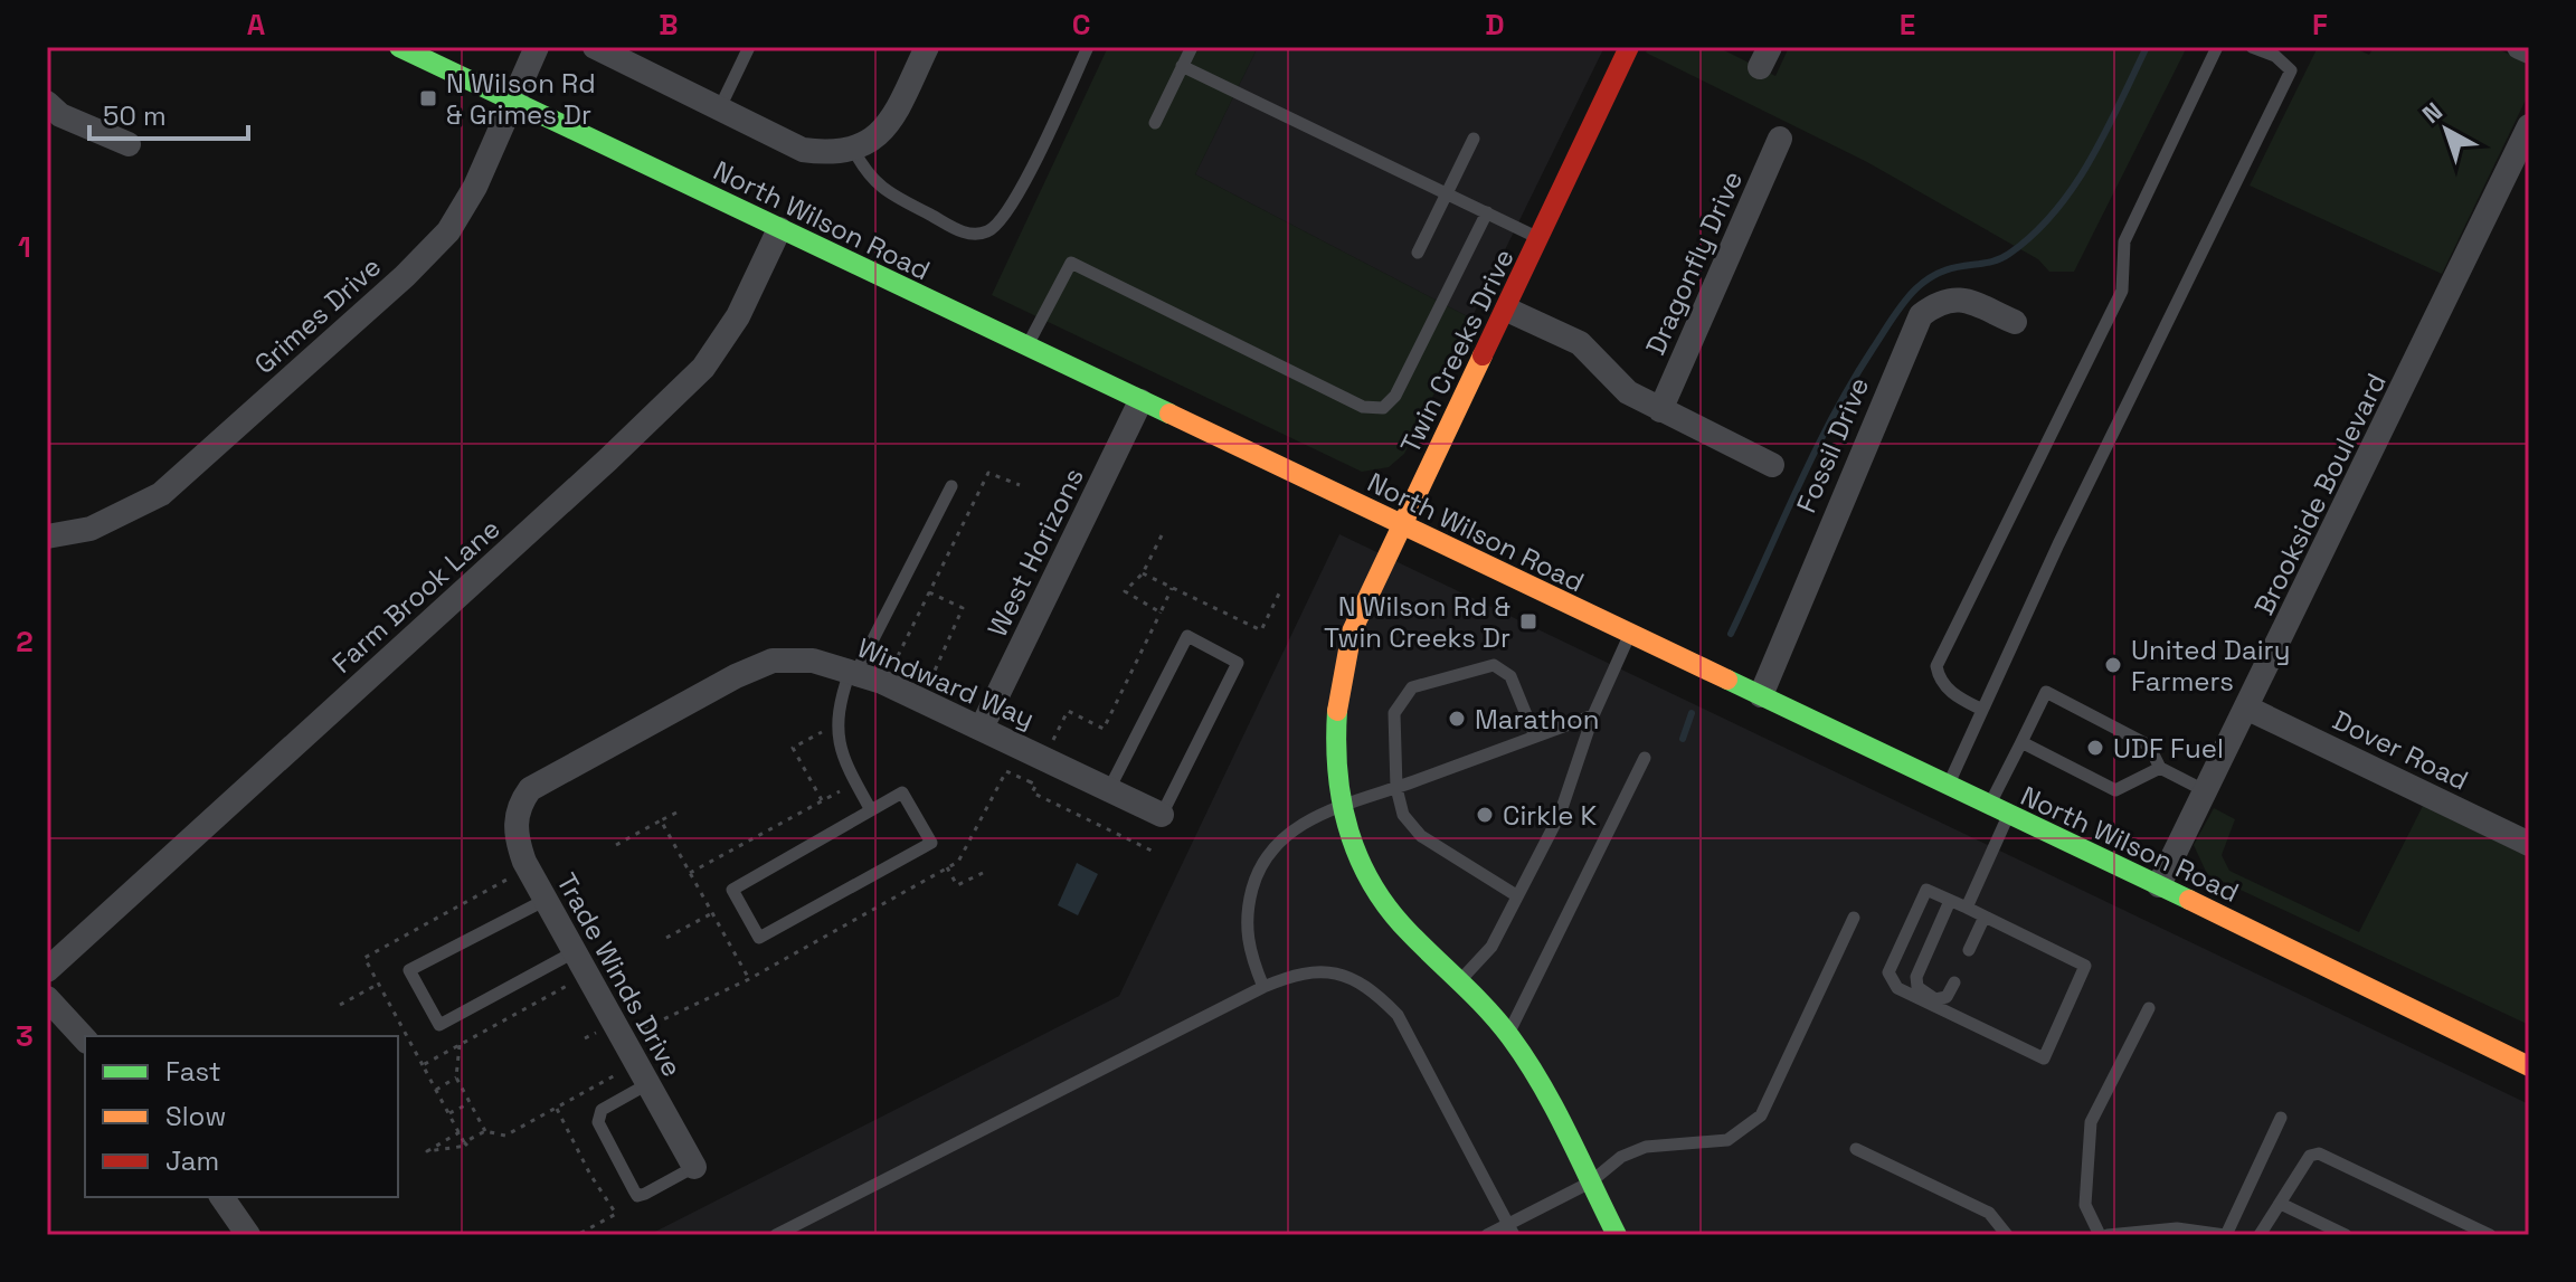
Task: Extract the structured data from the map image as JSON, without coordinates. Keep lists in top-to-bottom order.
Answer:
{
  "streets": {
    "main road": ["North Wilson Road", "Twin Creeks Drive"],
    "street": [
      "Dragonfly Drive",
      "Grimes Drive",
      "Fossil Drive",
      "Brookside Boulevard",
      "West Horizons",
      "Farm Brook Lane",
      "Windward Way",
      "Dover Road",
      "Trade Winds Drive"
    ]
  },
  "crossings": [
    ["North Wilson Road", "Grimes Drive"],
    ["North Wilson Road", "Twin Creeks Drive"],
    ["North Wilson Road", "Fossil Drive"],
    ["North Wilson Road", "Brookside Boulevard"],
    ["North Wilson Road", "West Horizons"],
    ["North Wilson Road", "Farm Brook Lane"],
    ["Brookside Boulevard", "Dover Road"],
    ["West Horizons", "Windward Way"],
    ["Windward Way", "Trade Winds Drive"]
  ],
  "places": {
    "transit": ["N Wilson Rd & Grimes Dr", "N Wilson Rd & Twin Creeks Dr"],
    "other": [
      "United Dairy Farmers",
      "Marathon",
      "UDF Fuel",
      "Cirkle K"
    ]
  },
  "legend": ["Fast", "Slow", "Jam"],
  "scale_bar": "50 m",
  "north": "top left",
  "grid": {
    "columns": [
      "A",
      "B",
      "C",
      "D",
      "E",
      "F"
    ],
    "rows": ["1", "2", "3"]
  }
}
